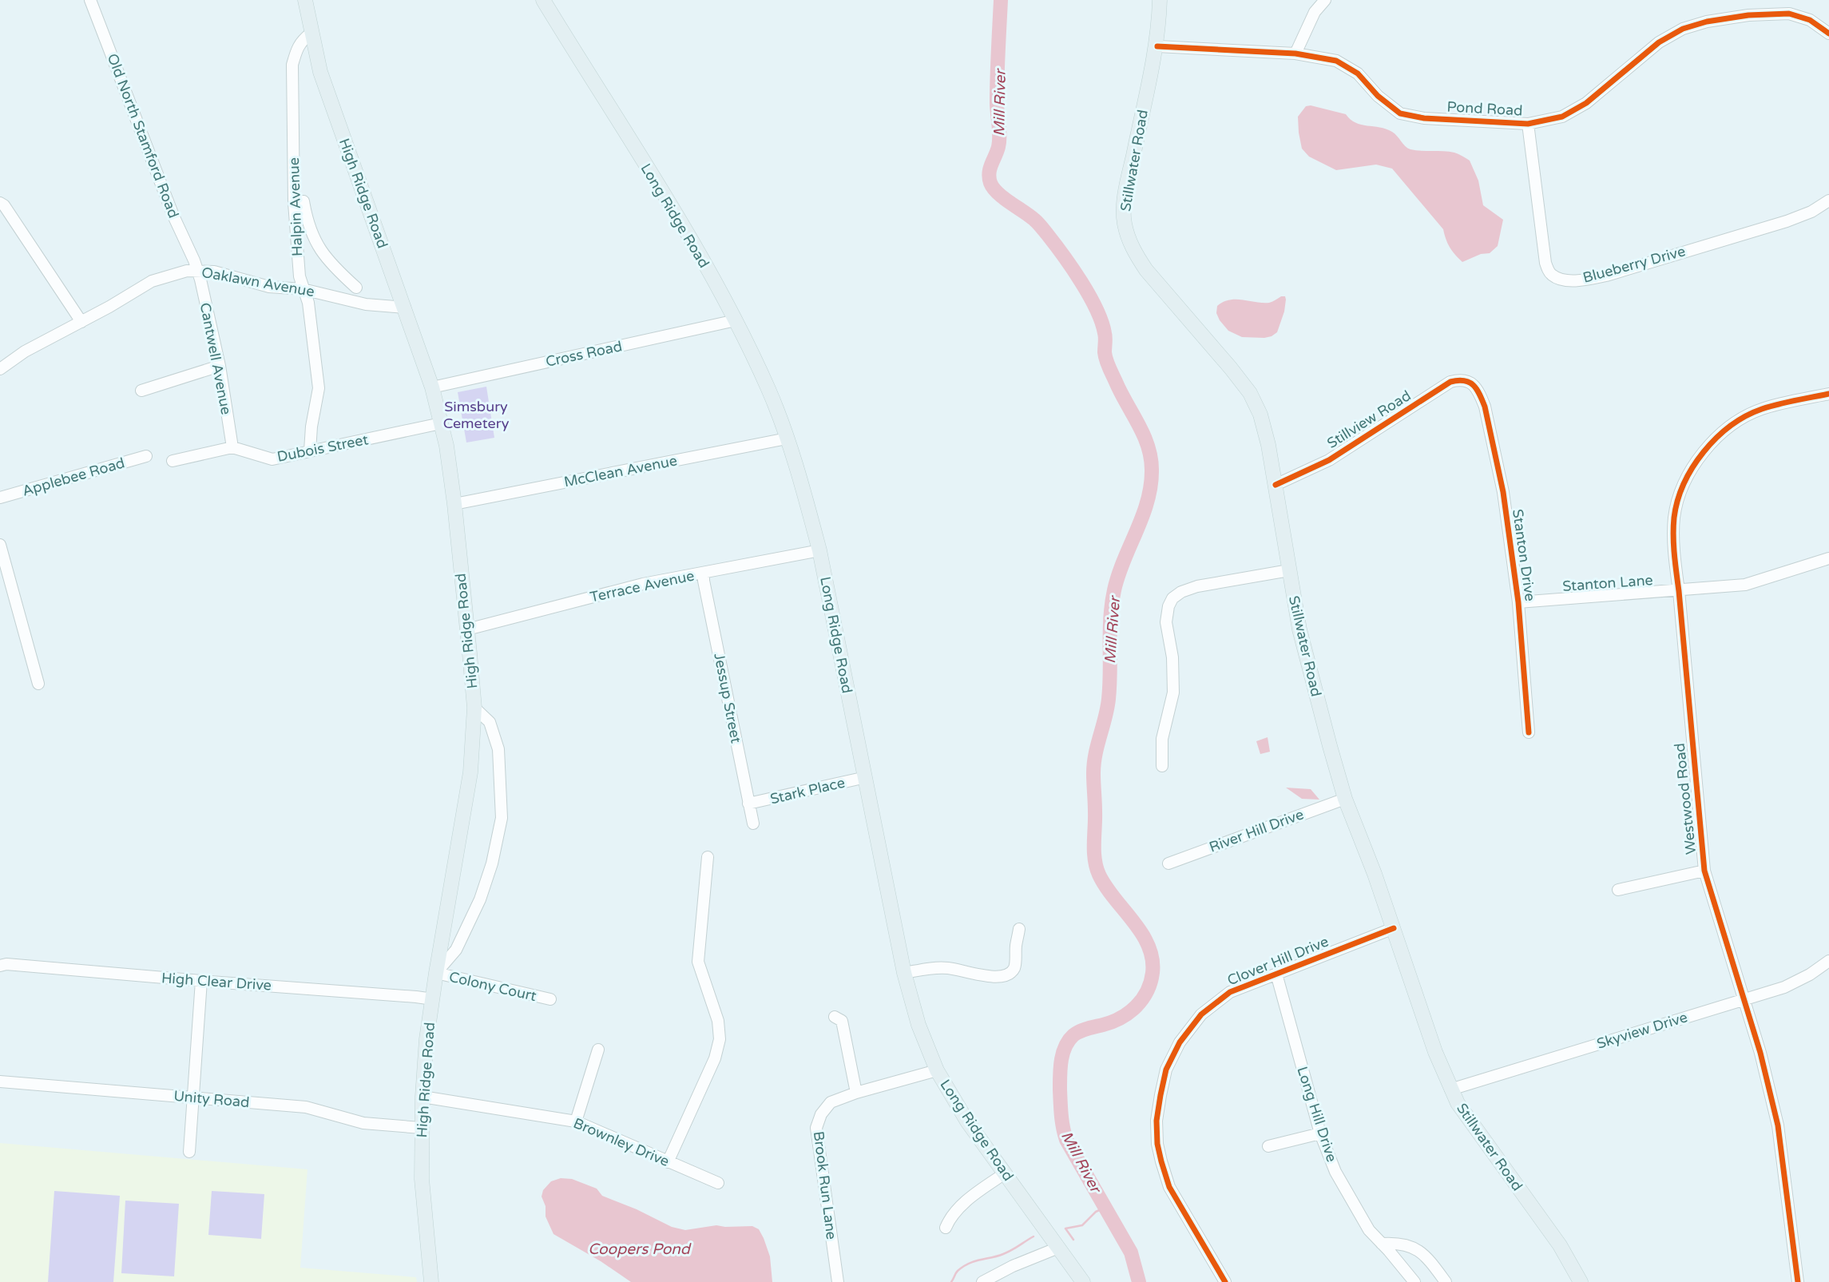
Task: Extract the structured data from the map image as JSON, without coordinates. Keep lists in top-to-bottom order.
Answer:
{
  "streets": {
    "main road": ["Stillwater Road", "High Ridge Road", "Long Ridge Road"],
    "street": [
      "Pond Road",
      "Old North Stamford Road",
      "Halpin Avenue",
      "Blueberry Drive",
      "Oaklawn Avenue",
      "Cross Road",
      "Cantwell Avenue",
      "Stillview Road",
      "Dubois Street",
      "McClean Avenue",
      "Applebee Road",
      "Stanton Drive",
      "Stanton Lane",
      "Terrace Avenue",
      "Jessup Street",
      "Stark Place",
      "Westwood Road",
      "River Hill Drive",
      "Clover Hill Drive",
      "High Clear Drive",
      "Colony Court",
      "Skyview Drive",
      "Unity Road",
      "Long Hill Drive",
      "Brownley Drive",
      "Brook Run Lane"
    ]
  },
  "crossings": [
    ["Pond Road", "Stillwater Road"],
    ["Pond Road", "Blueberry Drive"],
    ["Old North Stamford Road", "Oaklawn Avenue"],
    ["Old North Stamford Road", "Cantwell Avenue"],
    ["Stillwater Road", "Stillview Road"],
    ["Stillwater Road", "River Hill Drive"],
    ["Stillwater Road", "Clover Hill Drive"],
    ["Stillwater Road", "Skyview Drive"],
    ["High Ridge Road", "Halpin Avenue"],
    ["High Ridge Road", "Oaklawn Avenue"],
    ["High Ridge Road", "Cross Road"],
    ["High Ridge Road", "Dubois Street"],
    ["High Ridge Road", "McClean Avenue"],
    ["High Ridge Road", "Terrace Avenue"],
    ["High Ridge Road", "High Clear Drive"],
    ["High Ridge Road", "Colony Court"],
    ["High Ridge Road", "Unity Road"],
    ["High Ridge Road", "Brownley Drive"],
    ["Halpin Avenue", "Oaklawn Avenue"],
    ["Halpin Avenue", "Dubois Street"],
    ["Long Ridge Road", "Cross Road"],
    ["Long Ridge Road", "McClean Avenue"],
    ["Long Ridge Road", "Terrace Avenue"],
    ["Long Ridge Road", "Stark Place"],
    ["Long Ridge Road", "Brook Run Lane"],
    ["Oaklawn Avenue", "Cantwell Avenue"],
    ["Cantwell Avenue", "Dubois Street"],
    ["Stillview Road", "Stanton Drive"],
    ["Stanton Drive", "Stanton Lane"],
    ["Stanton Lane", "Westwood Road"],
    ["Terrace Avenue", "Jessup Street"],
    ["Jessup Street", "Stark Place"],
    ["Westwood Road", "Skyview Drive"],
    ["Clover Hill Drive", "Long Hill Drive"]
  ],
  "water": ["Mill River", "Coopers Pond"],
  "parks": ["Simsbury Cemetery"]
}
